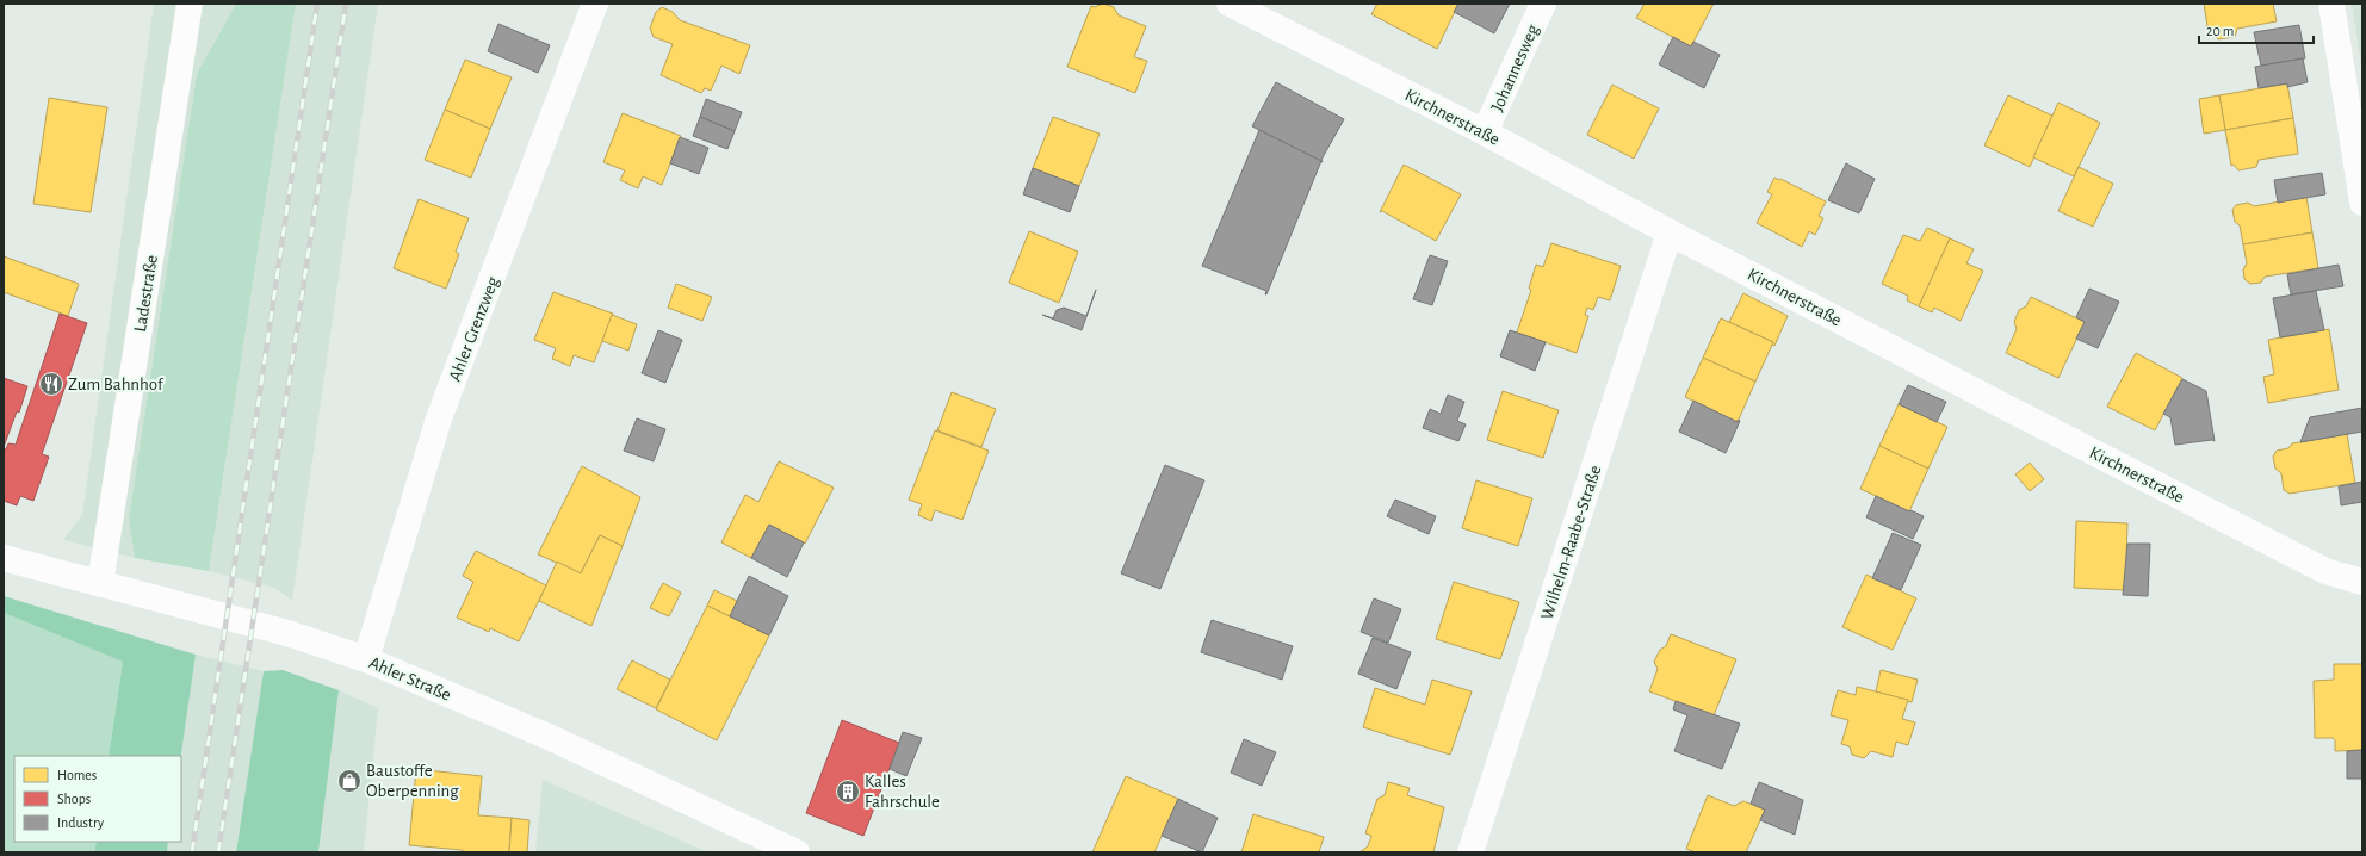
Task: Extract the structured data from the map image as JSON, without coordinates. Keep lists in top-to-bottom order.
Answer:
{
  "streets": {
    "street": [
      "Johannesweg",
      "Kirchnerstraße",
      "Ladestraße",
      "Ahler Grenzweg",
      "Wilhelm-Raabe-Straße",
      "Ahler Straße"
    ]
  },
  "crossings": [
    ["Johannesweg", "Kirchnerstraße"],
    ["Kirchnerstraße", "Wilhelm-Raabe-Straße"],
    ["Ladestraße", "Ahler Straße"],
    ["Ahler Grenzweg", "Ahler Straße"]
  ],
  "places": {
    "restaurant": ["Zum Bahnhof"],
    "shop": ["Baustoffe Oberpenning"],
    "building": ["Kalles Fahrschule"]
  },
  "legend": ["Homes", "Shops", "Industry"],
  "scale_bar": "20 m"
}
